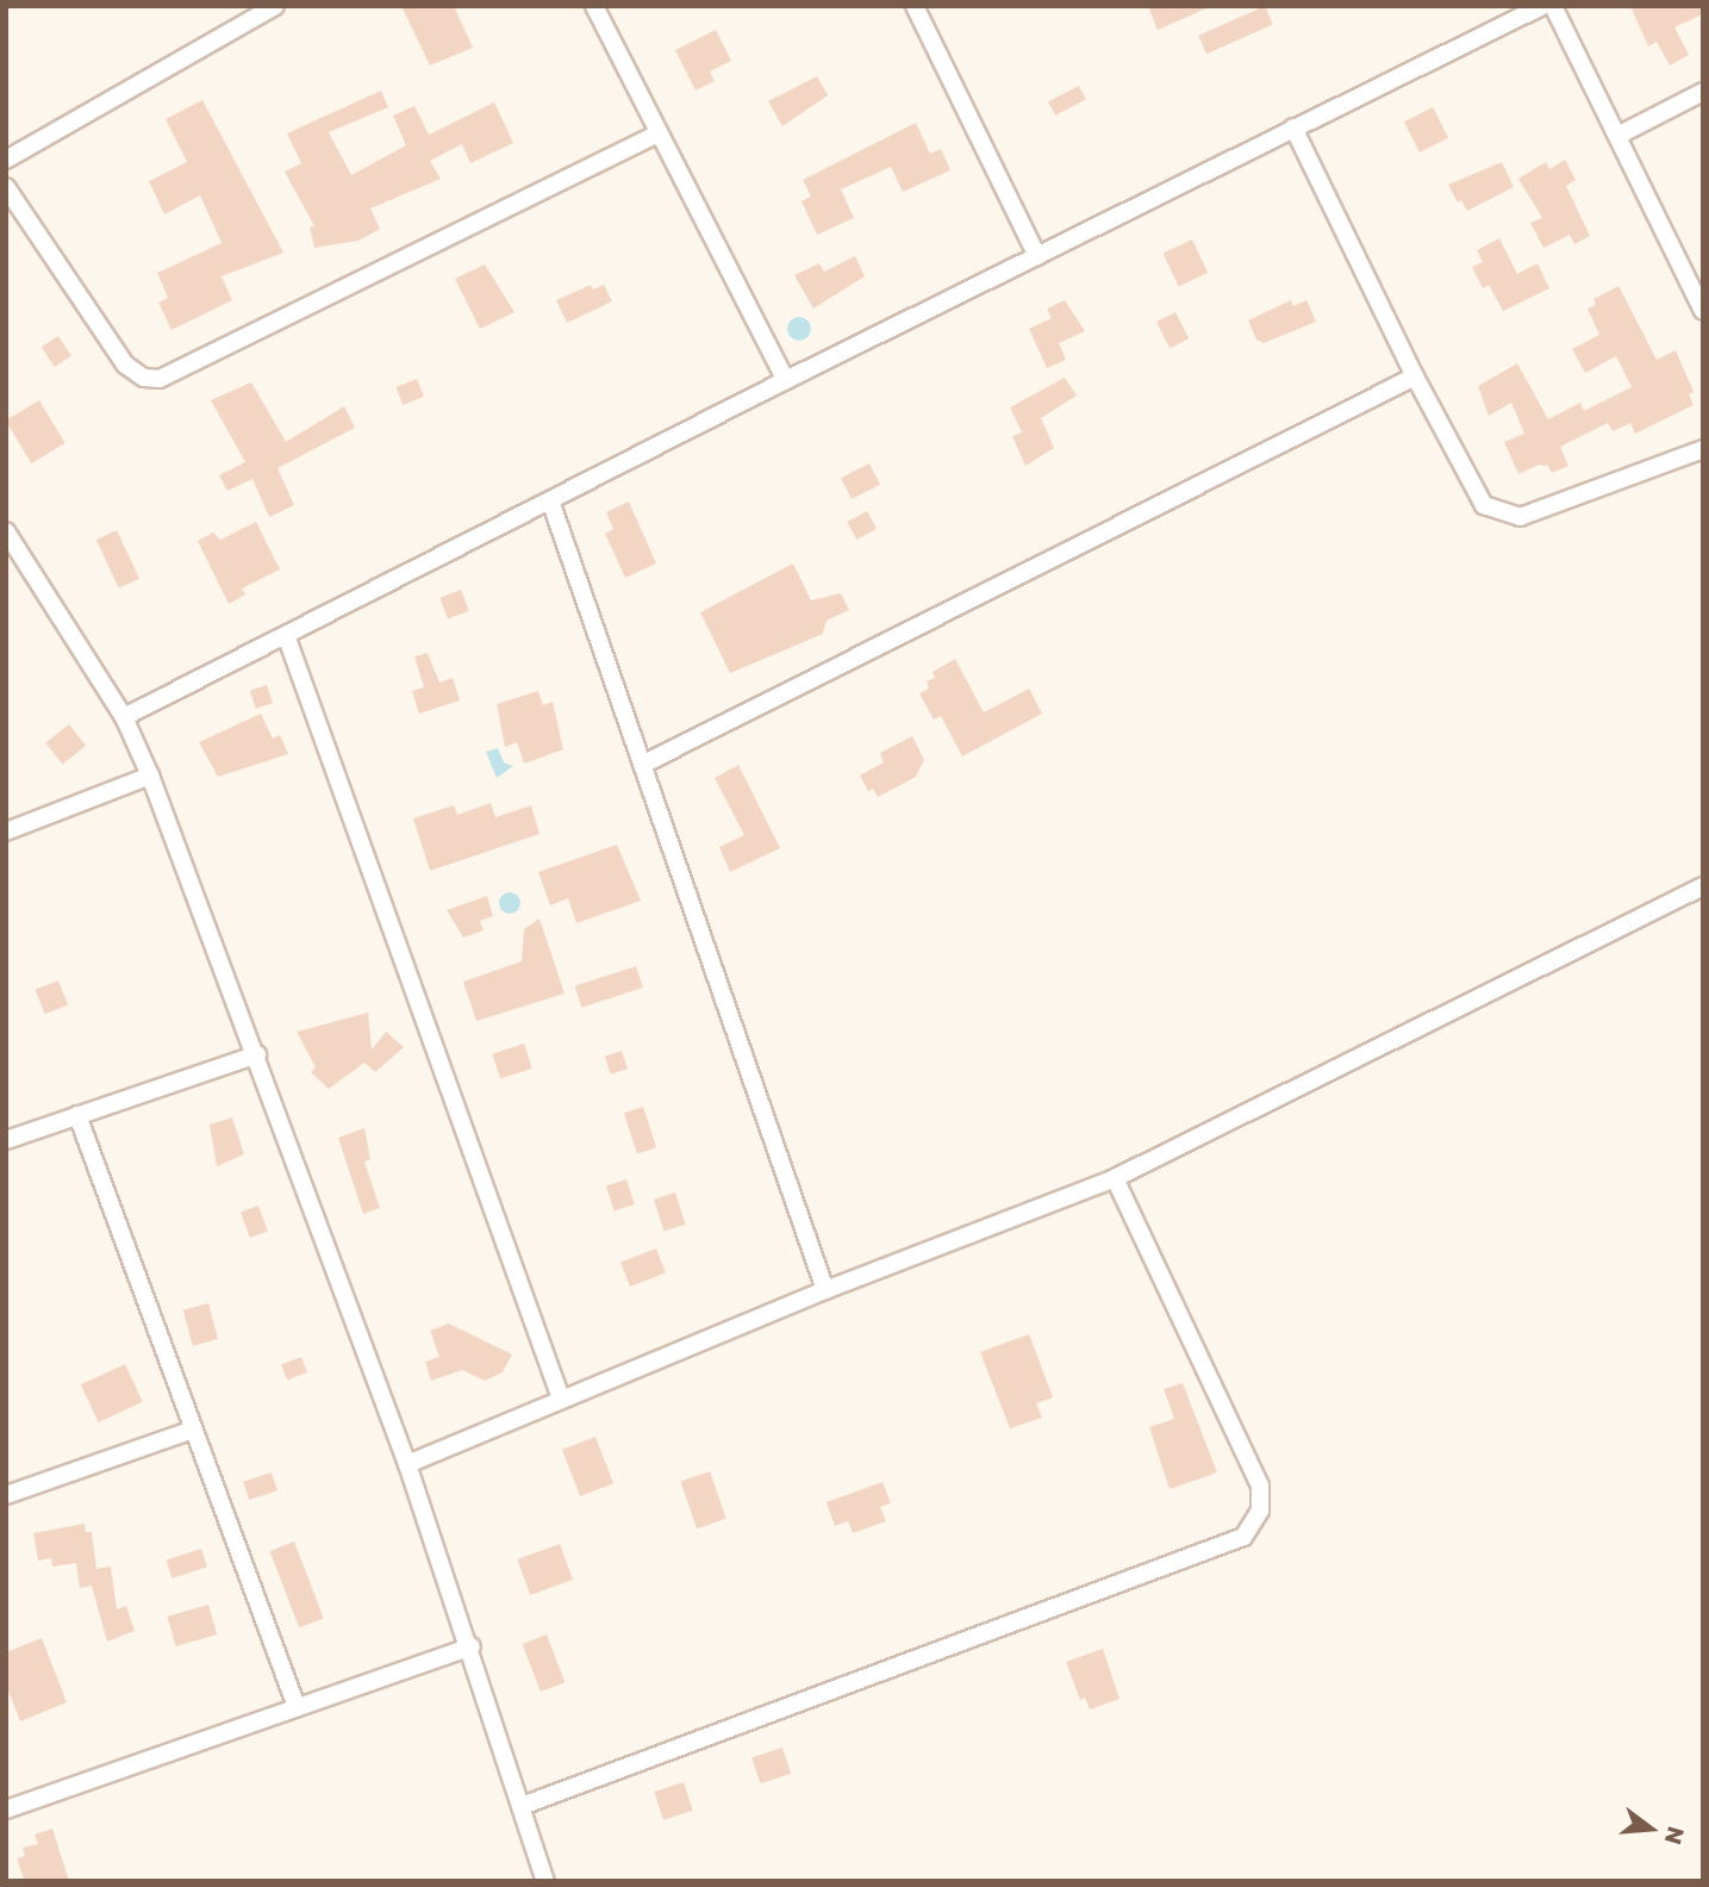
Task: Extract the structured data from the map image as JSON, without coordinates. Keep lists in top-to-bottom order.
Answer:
{
  "north": "right"
}
